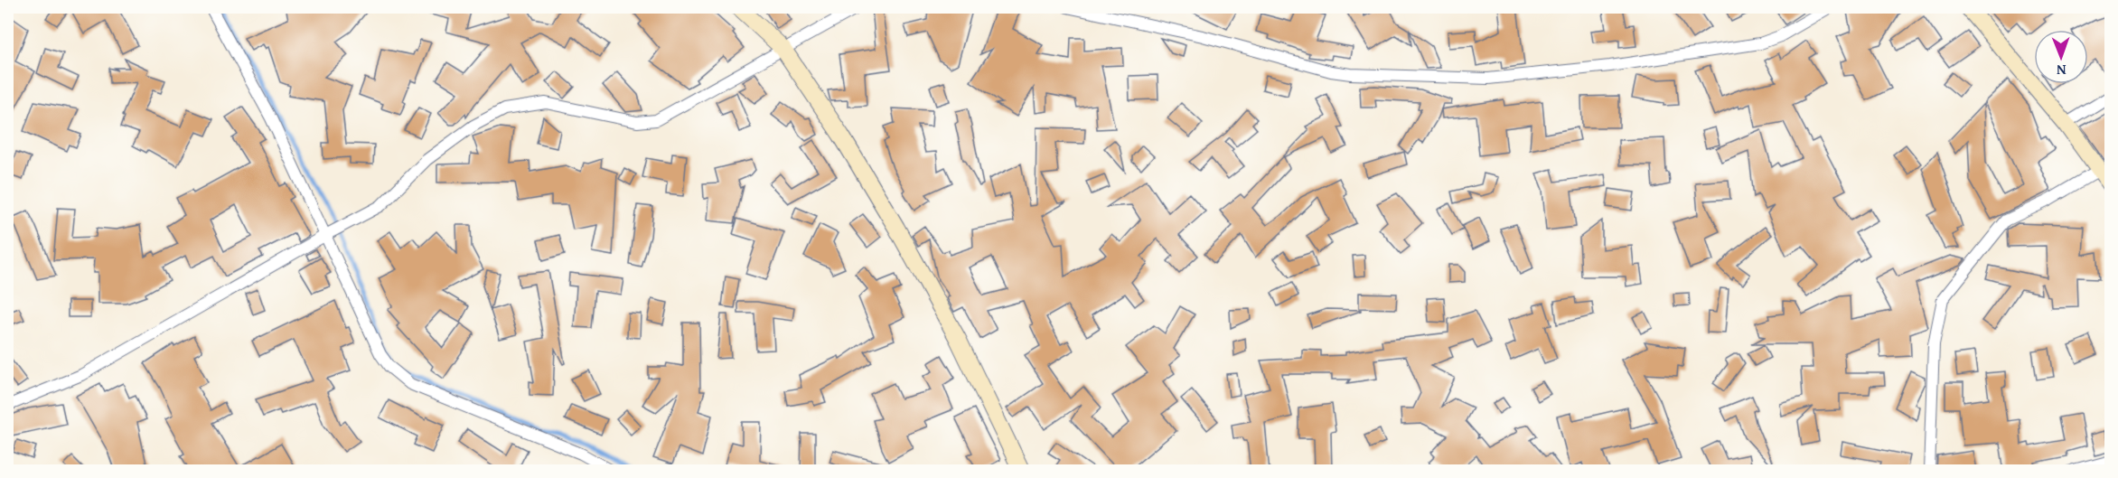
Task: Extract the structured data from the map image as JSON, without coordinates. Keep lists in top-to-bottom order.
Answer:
{
  "north": "bottom"
}
